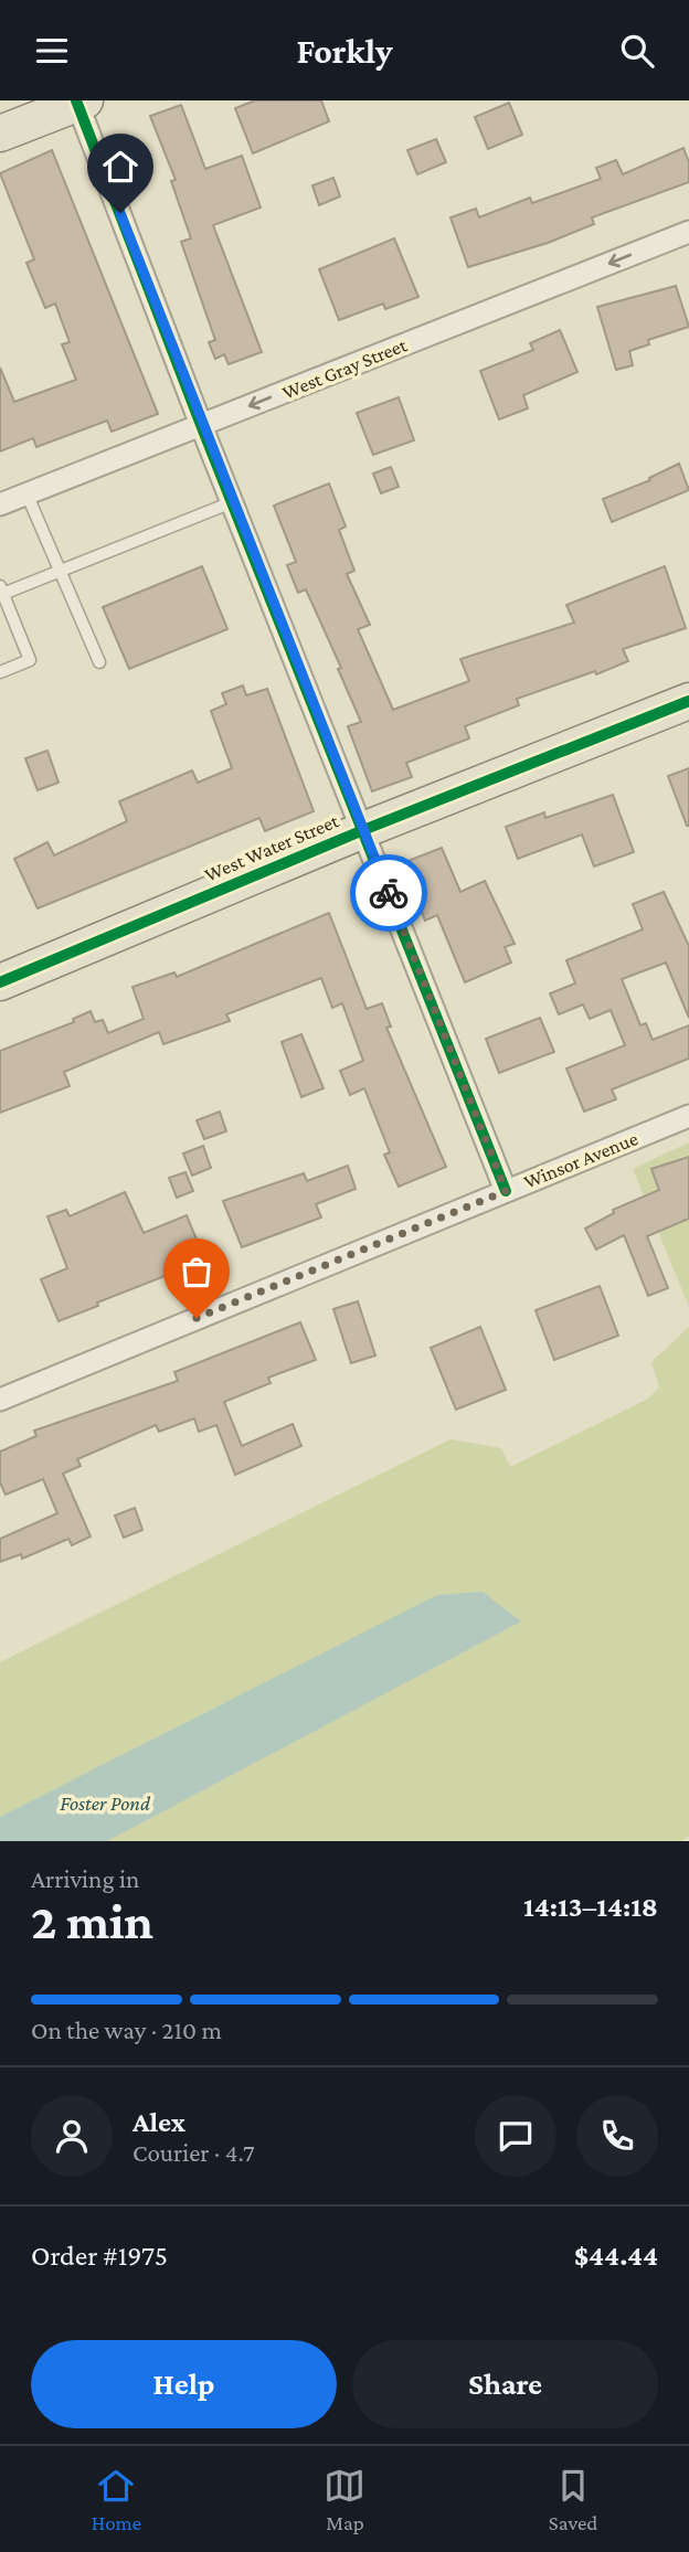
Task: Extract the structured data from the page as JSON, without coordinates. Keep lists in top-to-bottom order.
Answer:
{
  "streets": {
    "main road": ["West Water Street"],
    "street": ["West Gray Street", "Winsor Avenue"]
  },
  "one_way": ["West Gray Street"],
  "water": ["Foster Pond"],
  "page": {
    "header": "Forkly",
    "heading": ["2 min", "Arriving in", "14:13–14:18"],
    "panel": [
      "Alex",
      "Courier · 4.7",
      "Order #1975",
      "$44.44"
    ],
    "bar": "On the way · 210 m",
    "buttons": ["Help", "Share"],
    "tabs": ["Home", "Map", "Saved"]
  }
}
